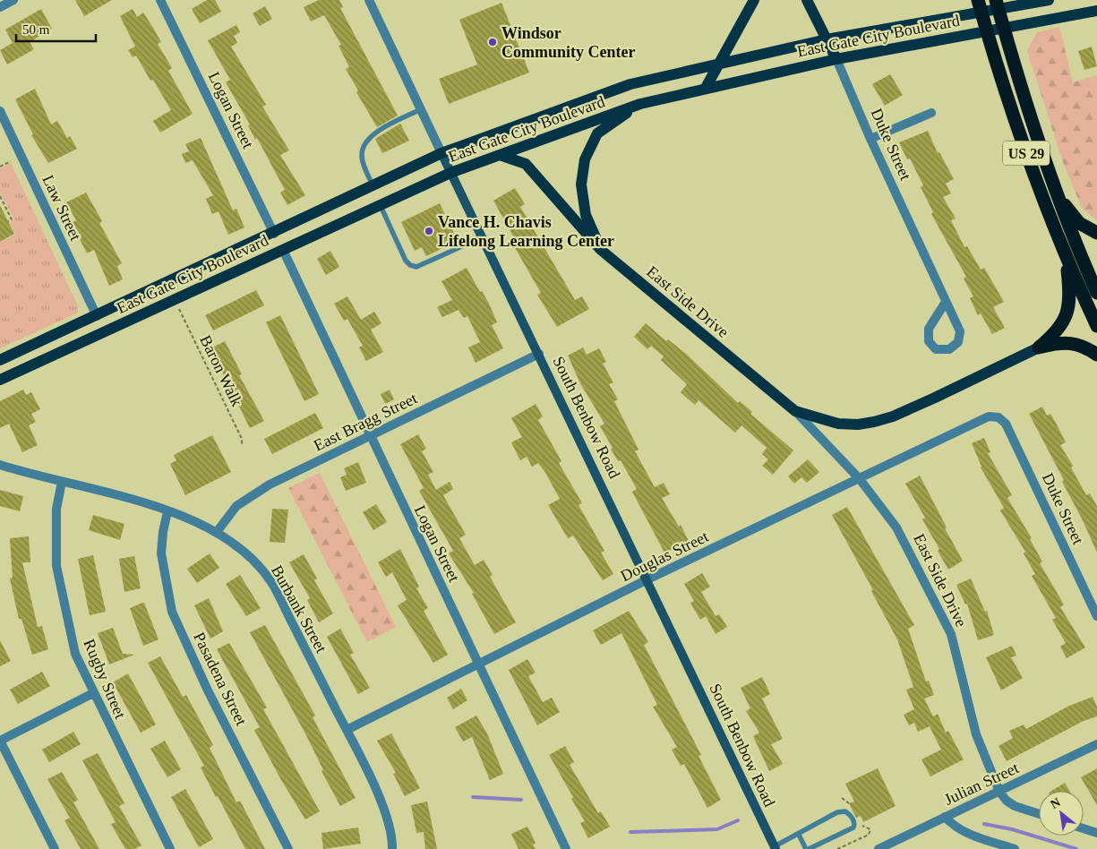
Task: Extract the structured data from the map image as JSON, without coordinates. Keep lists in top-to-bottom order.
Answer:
{
  "streets": {
    "highway": ["US 29"],
    "main road": [
      "East Gate City Boulevard",
      "Duke Street",
      "East Side Drive",
      "South Benbow Road"
    ],
    "street": [
      "Logan Street",
      "Law Street",
      "East Bragg Street",
      "Douglas Street",
      "Burbank Street",
      "Rugby Street",
      "Pasadena Street",
      "Julian Street"
    ],
    "path": ["Baron Walk"]
  },
  "crossings": [
    ["East Gate City Boulevard", "Logan Street"],
    ["East Gate City Boulevard", "Duke Street"],
    ["East Gate City Boulevard", "Law Street"],
    ["East Gate City Boulevard", "East Side Drive"],
    ["East Gate City Boulevard", "South Benbow Road"],
    ["Logan Street", "East Bragg Street"],
    ["Logan Street", "Douglas Street"],
    ["Duke Street", "Douglas Street"],
    ["East Side Drive", "Douglas Street"],
    ["East Side Drive", "Julian Street"],
    ["South Benbow Road", "East Bragg Street"],
    ["South Benbow Road", "Douglas Street"],
    ["East Bragg Street", "Burbank Street"],
    ["Douglas Street", "Burbank Street"],
    ["Burbank Street", "Rugby Street"],
    ["Burbank Street", "Pasadena Street"]
  ],
  "places": ["Windsor Community Center", "Vance H. Chavis Lifelong Learning Center"],
  "scale_bar": "50 m",
  "north": "top left"
}
